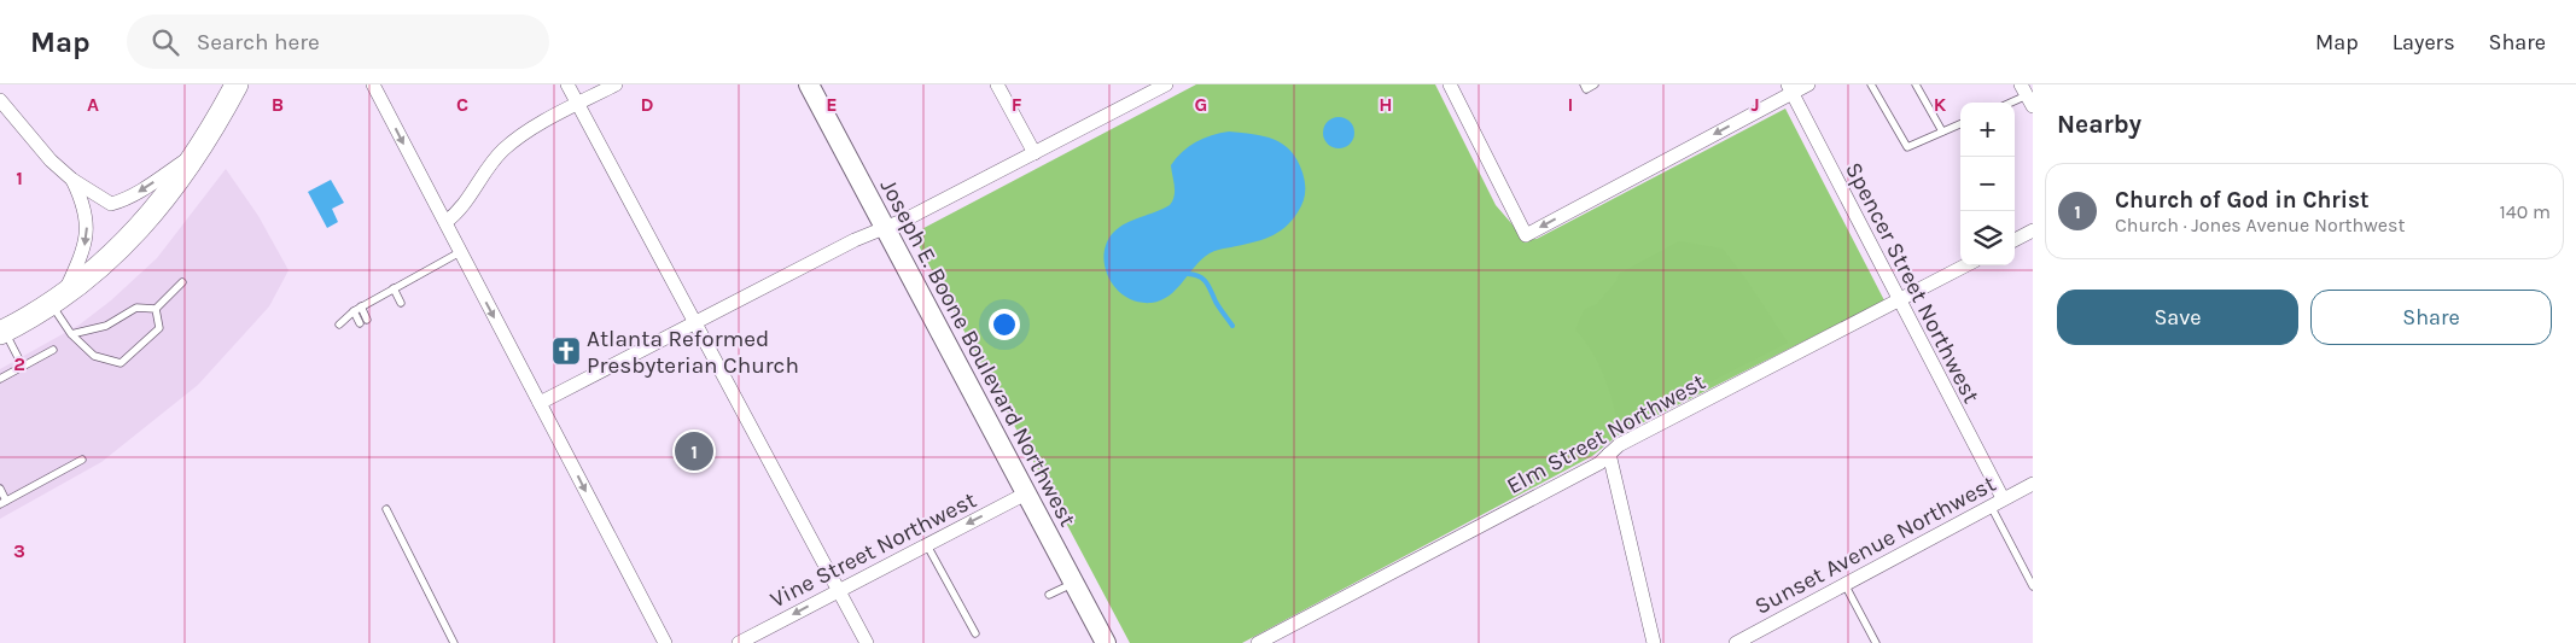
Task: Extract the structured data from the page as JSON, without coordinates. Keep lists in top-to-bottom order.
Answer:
{
  "streets": {
    "main road": ["Joseph E. Boone Boulevard Northwest"],
    "street": [
      "Spencer Street Northwest",
      "Elm Street Northwest",
      "Sunset Avenue Northwest",
      "Vine Street Northwest"
    ]
  },
  "crossings": [
    ["Spencer Street Northwest", "Elm Street Northwest"],
    ["Spencer Street Northwest", "Sunset Avenue Northwest"],
    ["Joseph E. Boone Boulevard Northwest", "Vine Street Northwest"]
  ],
  "one_way": ["Vine Street Northwest"],
  "places": {
    "church": ["Atlanta Reformed Presbyterian Church"]
  },
  "page": {
    "header": "Map",
    "search": "Search here",
    "nav": ["Map", "Layers", "Share"],
    "heading": "Nearby",
    "map_buttons": ["+", "−"],
    "list": [
      {
        "mark": "1",
        "name": "Church of God in Christ",
        "note": "Church · Jones Avenue Northwest",
        "value": "140 m"
      }
    ],
    "buttons": ["Save", "Share"],
    "pins": "1"
  },
  "grid": {
    "columns": [
      "A",
      "B",
      "C",
      "D",
      "E",
      "F",
      "G",
      "H",
      "I",
      "J",
      "K"
    ],
    "rows": ["1", "2", "3"]
  }
}
